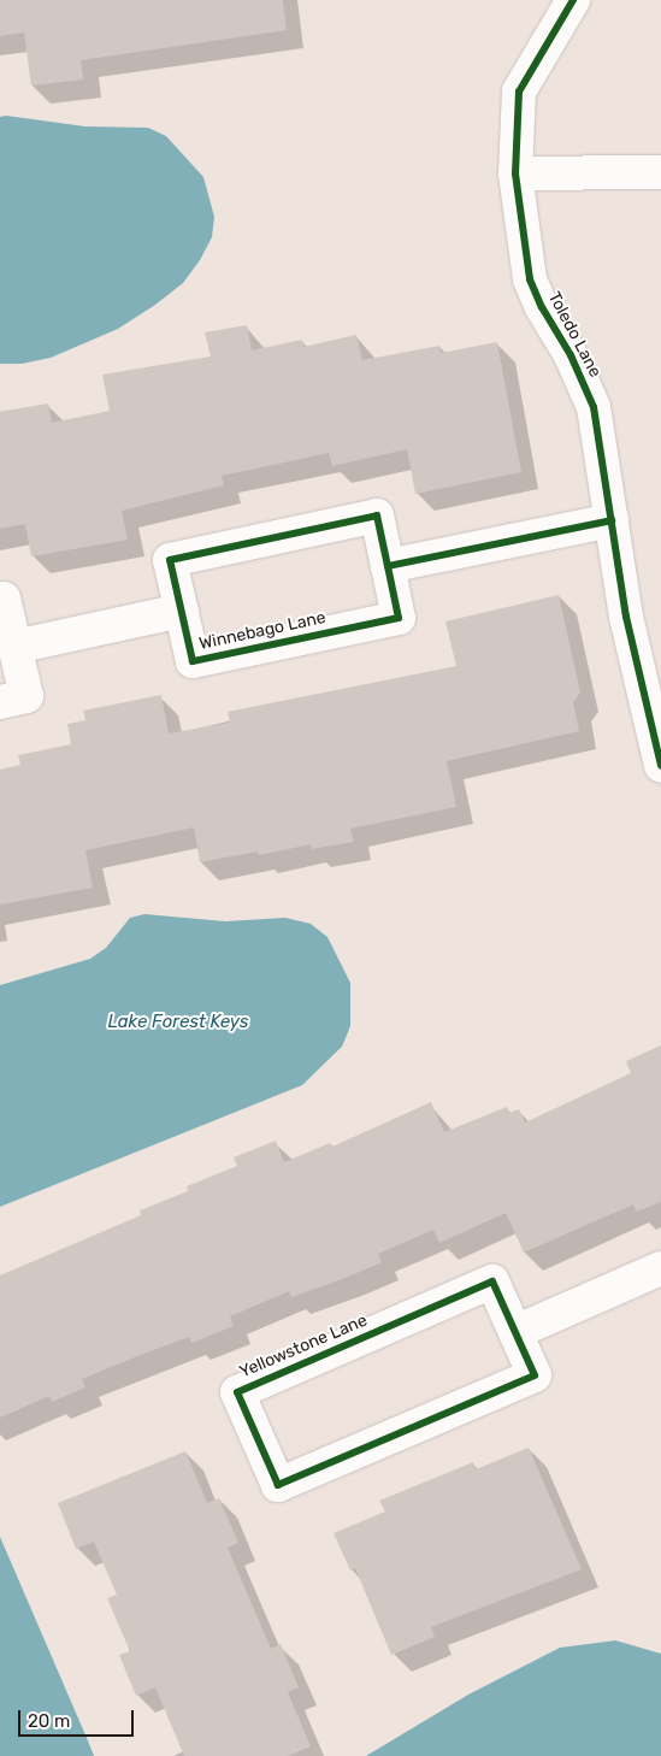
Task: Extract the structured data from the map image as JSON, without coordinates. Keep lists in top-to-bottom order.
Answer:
{
  "streets": {
    "street": ["Toledo Lane", "Winnebago Lane", "Yellowstone Lane"]
  },
  "water": ["Lake Forest Keys"],
  "scale_bar": "20 m"
}
